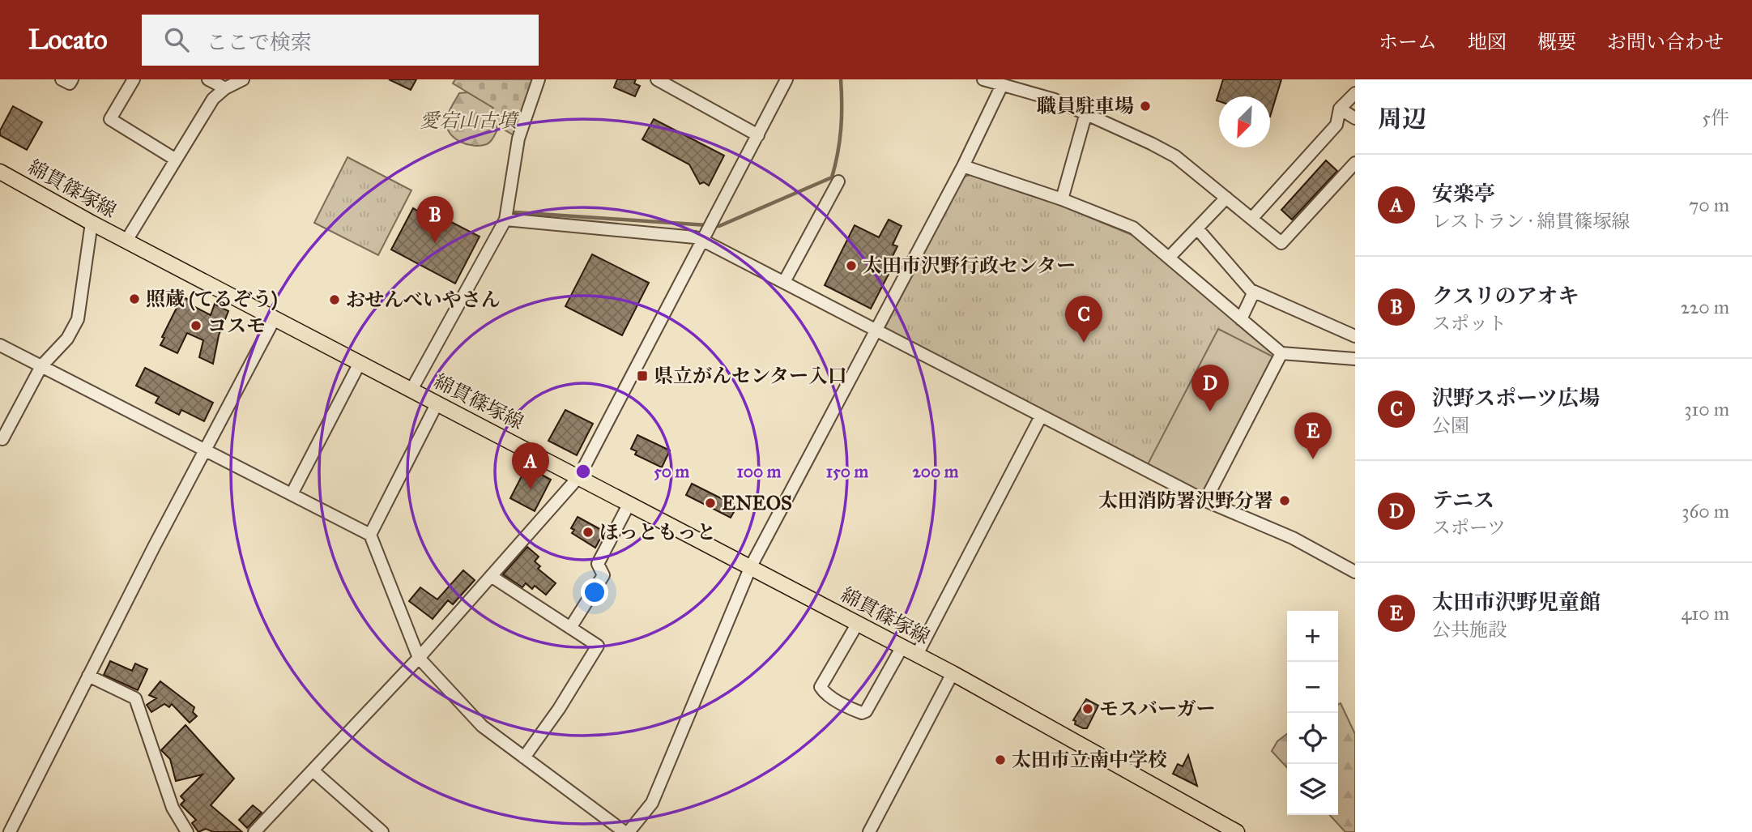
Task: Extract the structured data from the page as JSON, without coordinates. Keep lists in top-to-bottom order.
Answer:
{
  "streets": {
    "main road": ["綿貫篠塚線"]
  },
  "parks": ["愛宕山古墳"],
  "places": {
    "other": [
      "職員駐車場",
      "太田市沢野行政センター",
      "照蔵 (てるぞう)",
      "おせんべいやさん",
      "コスモ",
      "太田消防署沢野分署",
      "ENEOS",
      "ほっともっと",
      "モスバーガー",
      "太田市立南中学校"
    ],
    "transit": ["県立がんセンター入口"]
  },
  "north": "bottom left",
  "page": {
    "header": "Locato",
    "search": "ここで検索",
    "nav": [
      "ホーム",
      "地図",
      "概要",
      "お問い合わせ"
    ],
    "heading": ["周辺", "5件"],
    "list": [
      {
        "mark": "A",
        "name": "安楽亭",
        "note": "レストラン · 綿貫篠塚線",
        "value": "70 m"
      },
      {
        "mark": "B",
        "name": "クスリのアオキ",
        "note": "スポット",
        "value": "220 m"
      },
      {
        "mark": "C",
        "name": "沢野スポーツ広場",
        "note": "公園",
        "value": "310 m"
      },
      {
        "mark": "D",
        "name": "テニス",
        "note": "スポーツ",
        "value": "360 m"
      },
      {
        "mark": "E",
        "name": "太田市沢野児童館",
        "note": "公共施設",
        "value": "410 m"
      }
    ],
    "pins": [
      "B",
      "C",
      "D",
      "E",
      "A"
    ],
    "map_buttons": ["+", "−"]
  },
  "rings": [
    "50 m",
    "100 m",
    "150 m",
    "200 m"
  ]
}
